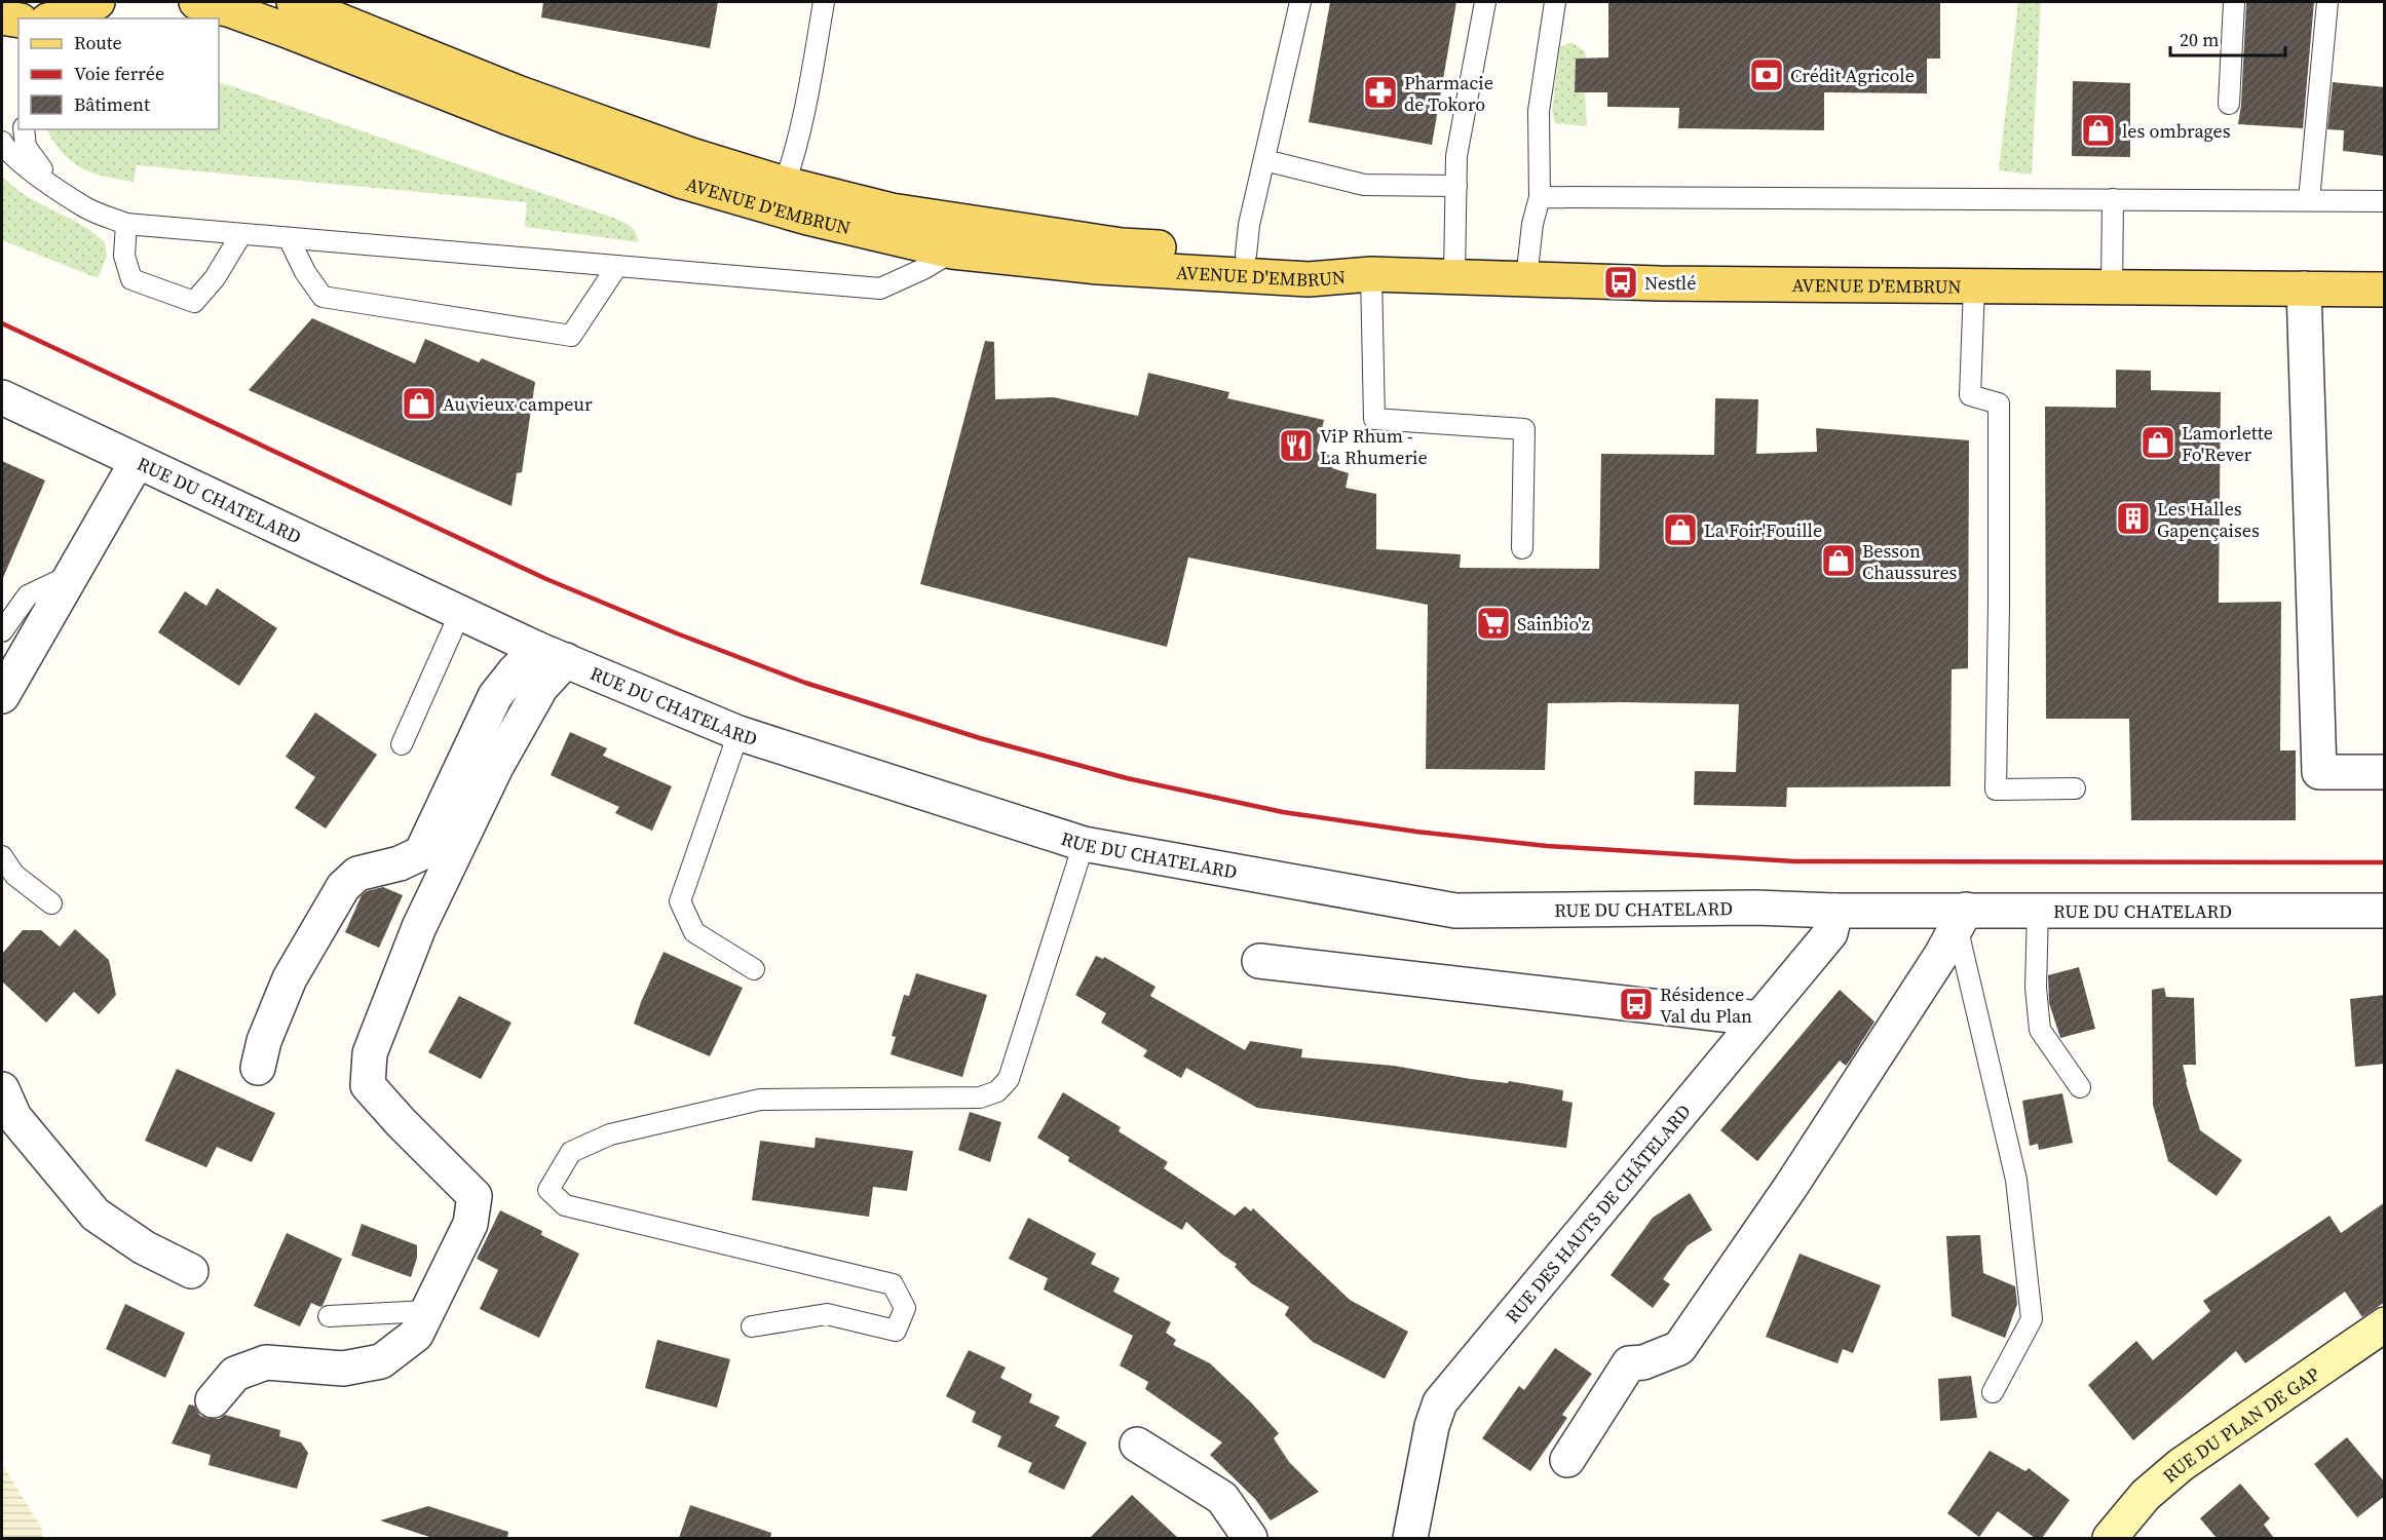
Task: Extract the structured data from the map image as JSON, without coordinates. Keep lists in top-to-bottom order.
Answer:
{
  "streets": {
    "main road": ["AVENUE D'EMBRUN", "RUE DU PLAN DE GAP"],
    "street": ["RUE DU CHATELARD", "RUE DES HAUTS DE CHÂTELARD"]
  },
  "crossings": [
    ["RUE DU CHATELARD", "RUE DES HAUTS DE CHÂTELARD"]
  ],
  "places": {
    "bank": ["Crédit Agricole"],
    "pharmacy": ["Pharmacie de Tokoro"],
    "shop": [
      "les ombrages",
      "Au vieux campeur",
      "Lamorlette Fo'Rever",
      "La Foir'Fouille",
      "Besson Chaussures"
    ],
    "bus stop": ["Nestlé", "Résidence Val du Plan"],
    "restaurant": ["ViP Rhum - La Rhumerie"],
    "building": ["Les Halles Gapençaises"],
    "supermarket": ["Sainbio'z"]
  },
  "legend": ["Route", "Voie ferrée", "Bâtiment"],
  "scale_bar": "20 m"
}
